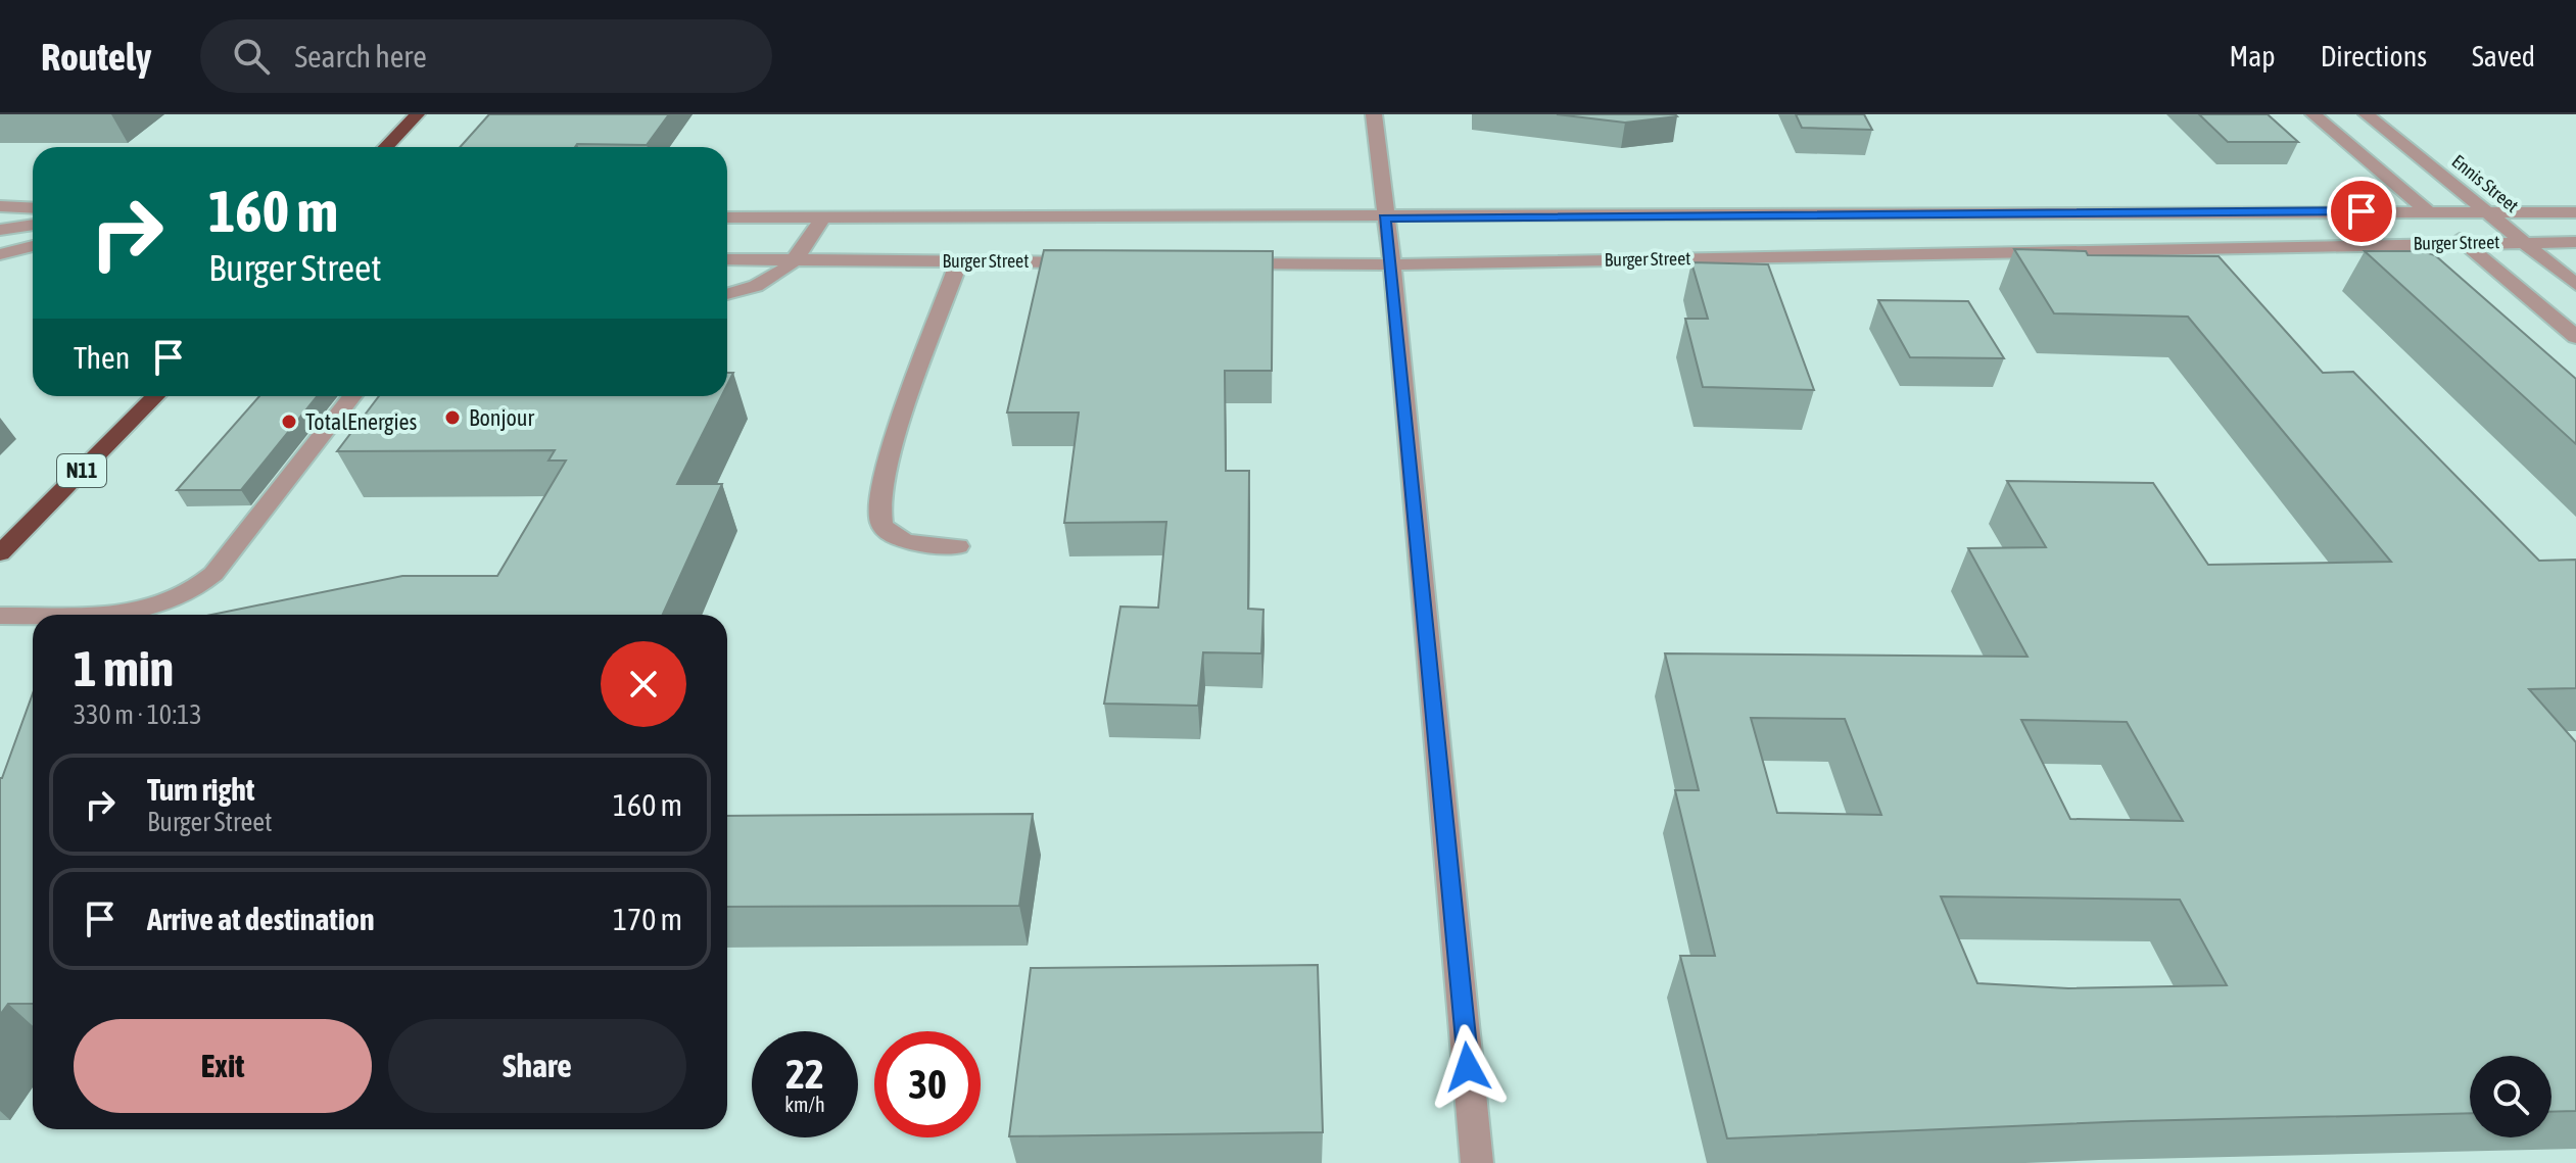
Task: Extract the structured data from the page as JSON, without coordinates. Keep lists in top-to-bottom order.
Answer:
{
  "streets": {
    "highway": ["N11"],
    "street": ["Ennis Street", "Burger Street"]
  },
  "crossings": [
    ["Ennis Street", "Burger Street"]
  ],
  "places": ["Bonjour", "TotalEnergies"],
  "page": {
    "header": "Routely",
    "search": "Search here",
    "nav": ["Map", "Directions", "Saved"],
    "turn": ["160 m", "Burger Street"],
    "then": "Then",
    "heading": ["1 min", "330 m · 10:13"],
    "list": [
      {
        "name": "Turn right",
        "note": "Burger Street",
        "value": "160 m"
      },
      {
        "name": "Arrive at destination",
        "value": "170 m"
      }
    ],
    "buttons": ["Exit", "Share"],
    "speed": "22 km/h",
    "limit": "30"
  }
}
